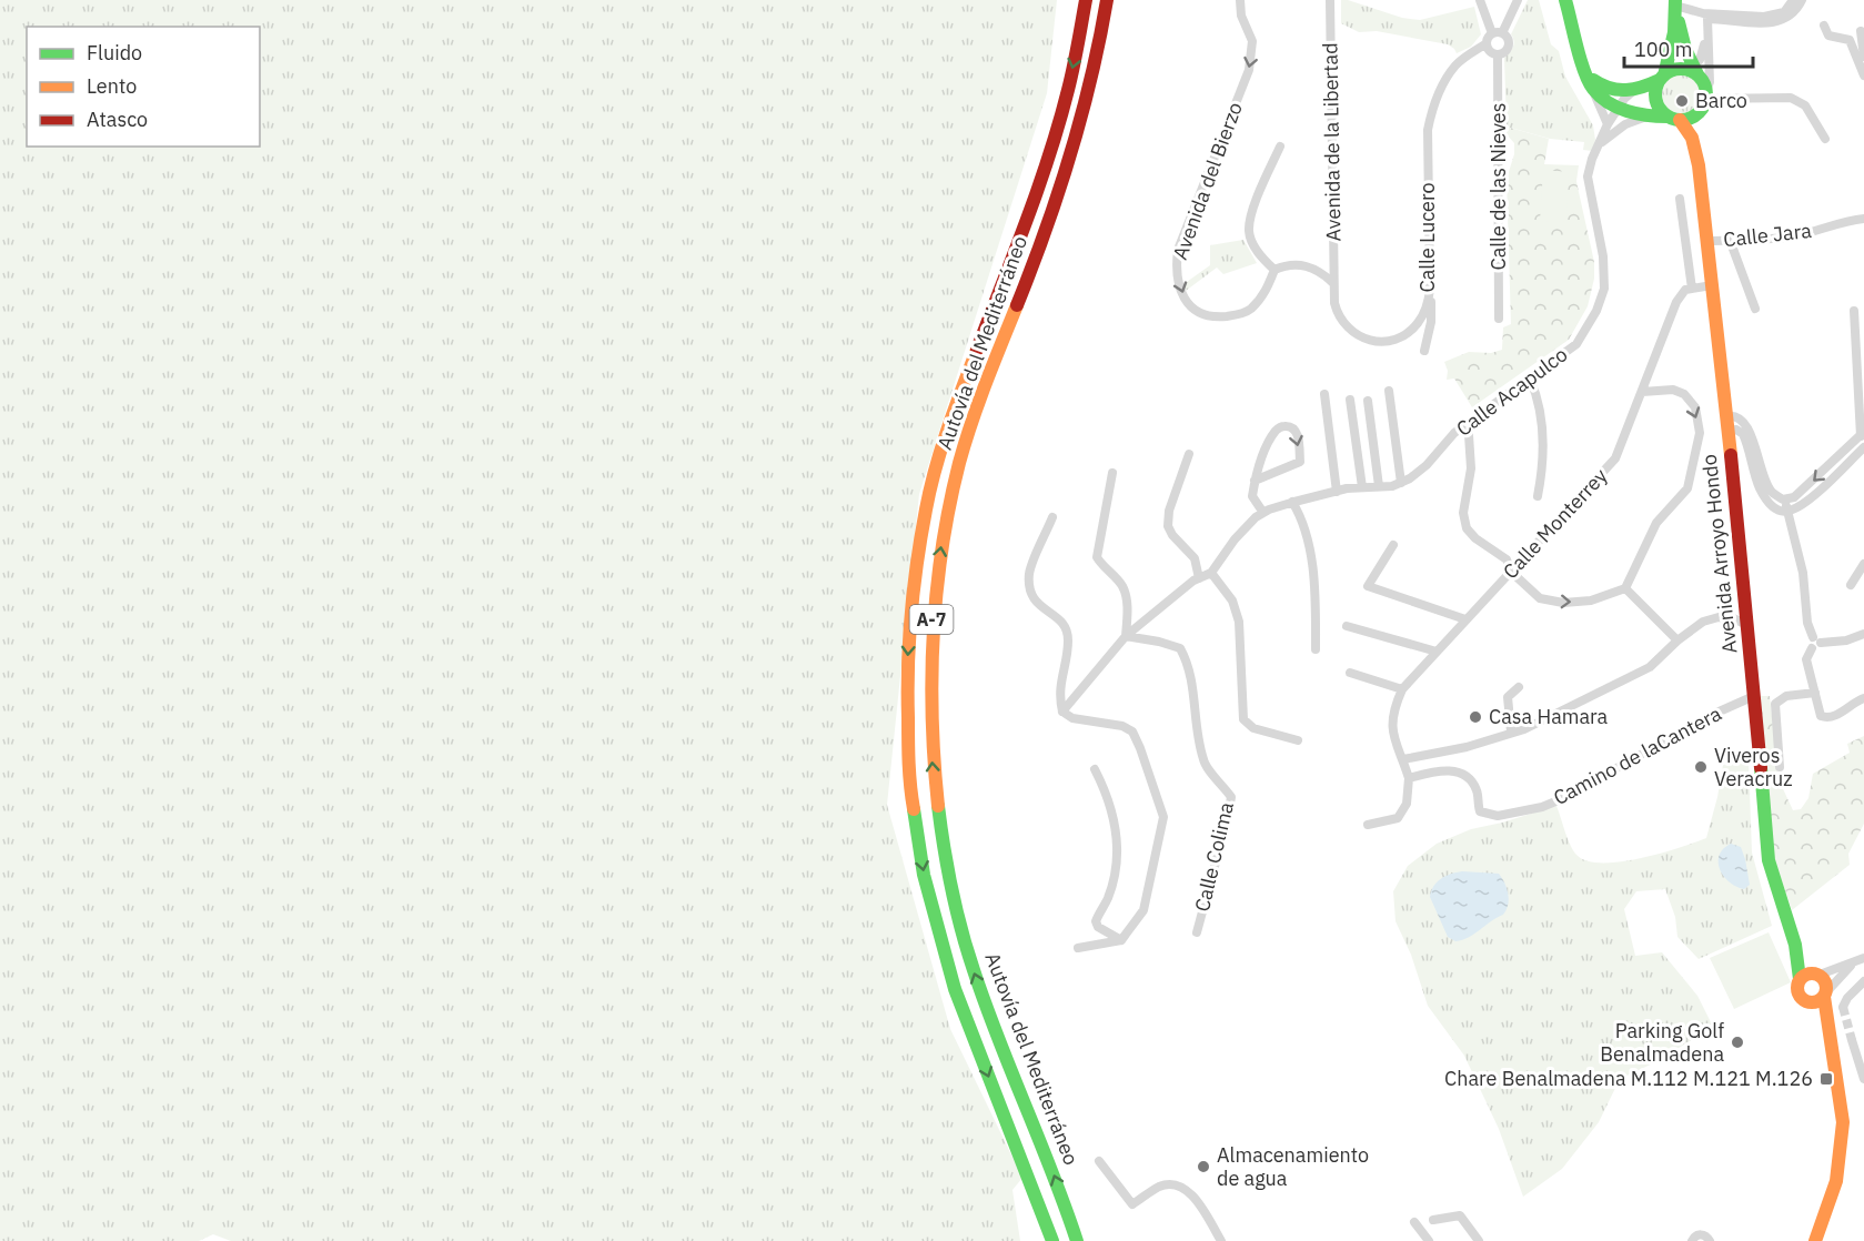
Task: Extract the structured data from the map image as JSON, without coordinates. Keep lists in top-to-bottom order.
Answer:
{
  "streets": {
    "main road": ["Autovía del Mediterráneo", "Avenida Arroyo Hondo", "A-7"],
    "street": [
      "Avenida de la Libertad",
      "Avenida del Bierzo",
      "Calle de las Nieves",
      "Calle Jara",
      "Calle Lucero",
      "Calle Acapulco",
      "Calle Monterrey",
      "Camino de laCantera",
      "Calle Colima"
    ]
  },
  "crossings": [
    ["Avenida de la Libertad", "Calle Lucero"],
    ["Calle de las Nieves", "Calle Lucero"],
    ["Calle Jara", "Avenida Arroyo Hondo"],
    ["Avenida Arroyo Hondo", "Camino de laCantera"]
  ],
  "places": {
    "other": [
      "Barco",
      "Casa Hamara",
      "Viveros Veracruz",
      "Parking Golf Benalmadena",
      "Almacenamiento de agua"
    ],
    "transit": ["Chare Benalmadena M.112 M.121 M.126"]
  },
  "legend": ["Fluido", "Lento", "Atasco"],
  "scale_bar": "100 m"
}
